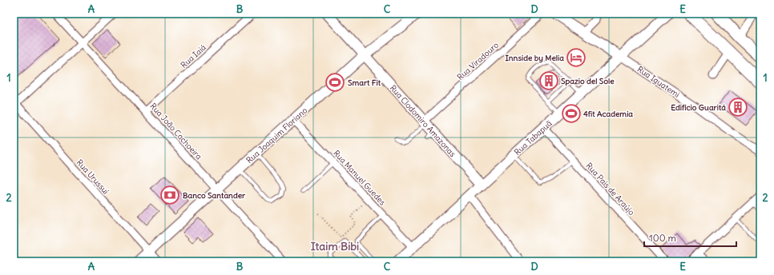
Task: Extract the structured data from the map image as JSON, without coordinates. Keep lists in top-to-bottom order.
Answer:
{
  "streets": {
    "street": [
      "Rua Iaiá",
      "Rua Viradouro",
      "Rua Iguatemi",
      "Rua Clodomiro Amazonas",
      "Rua João Cachoeira",
      "Rua Joaquim Floriano",
      "Rua Tabapuã",
      "Rua Urussuí",
      "Rua Manuel Guedes",
      "Rua Pais de Araújo"
    ]
  },
  "crossings": [
    ["Rua Iaiá", "Rua João Cachoeira"],
    ["Rua Viradouro", "Rua Clodomiro Amazonas"],
    ["Rua Iguatemi", "Rua Tabapuã"],
    ["Rua Clodomiro Amazonas", "Rua Joaquim Floriano"],
    ["Rua Clodomiro Amazonas", "Rua Tabapuã"],
    ["Rua João Cachoeira", "Rua Joaquim Floriano"],
    ["Rua Joaquim Floriano", "Rua Urussuí"],
    ["Rua Joaquim Floriano", "Rua Manuel Guedes"],
    ["Rua Tabapuã", "Rua Manuel Guedes"],
    ["Rua Tabapuã", "Rua Pais de Araújo"]
  ],
  "districts": ["Itaim Bibi"],
  "places": {
    "hotel": ["Innside by Melia"],
    "building": ["Spazio del Sole", "Edifício Guaritá"],
    "sports": ["Smart Fit", "4fit Academia"],
    "bank": ["Banco Santander"]
  },
  "scale_bar": "100 m",
  "grid": {
    "columns": [
      "A",
      "B",
      "C",
      "D",
      "E"
    ],
    "rows": ["1", "2"]
  }
}
